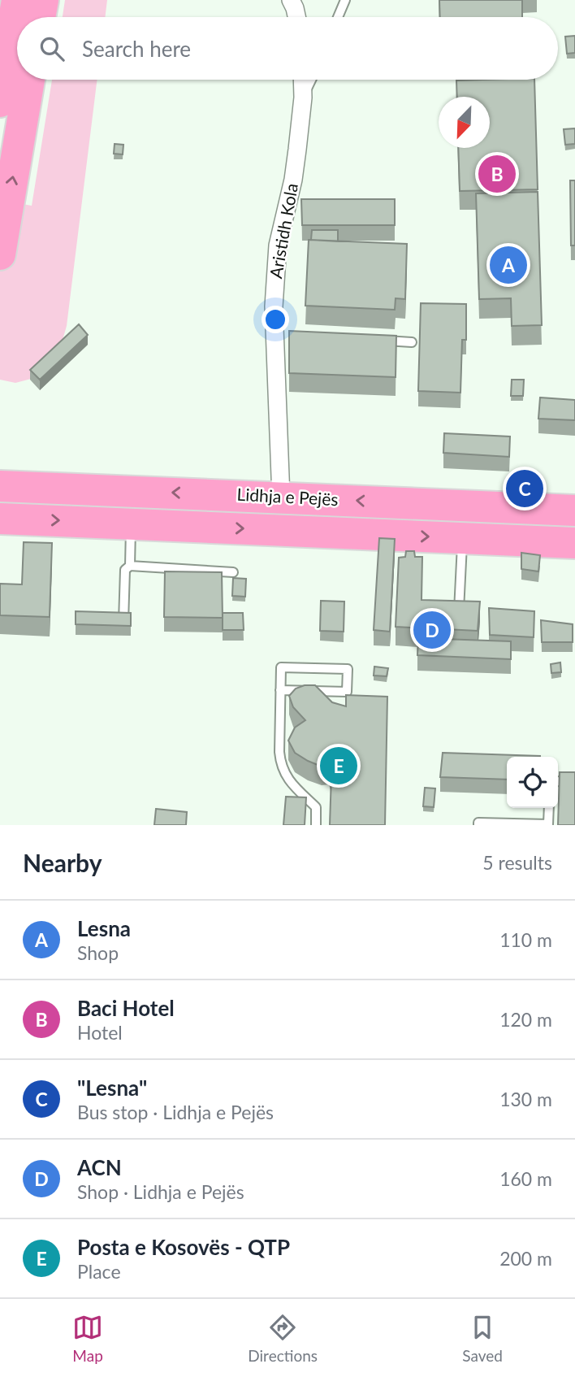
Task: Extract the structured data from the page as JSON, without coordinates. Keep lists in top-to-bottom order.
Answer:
{
  "streets": {
    "highway": ["Lidhja e Pejës"],
    "street": ["Aristidh Kola"]
  },
  "crossings": [
    ["Aristidh Kola", "Lidhja e Pejës"]
  ],
  "north": "bottom left",
  "page": {
    "search": "Search here",
    "pins": [
      "B",
      "A",
      "C",
      "D",
      "E"
    ],
    "heading": ["Nearby", "5 results"],
    "list": [
      {
        "mark": "A",
        "name": "Lesna",
        "note": "Shop",
        "value": "110 m"
      },
      {
        "mark": "B",
        "name": "Baci Hotel",
        "note": "Hotel",
        "value": "120 m"
      },
      {
        "mark": "C",
        "name": "\"Lesna\"",
        "note": "Bus stop · Lidhja e Pejës",
        "value": "130 m"
      },
      {
        "mark": "D",
        "name": "ACN",
        "note": "Shop · Lidhja e Pejës",
        "value": "160 m"
      },
      {
        "mark": "E",
        "name": "Posta e Kosovës - QTP",
        "note": "Place",
        "value": "200 m"
      }
    ],
    "nav": ["Map", "Directions", "Saved"]
  }
}
